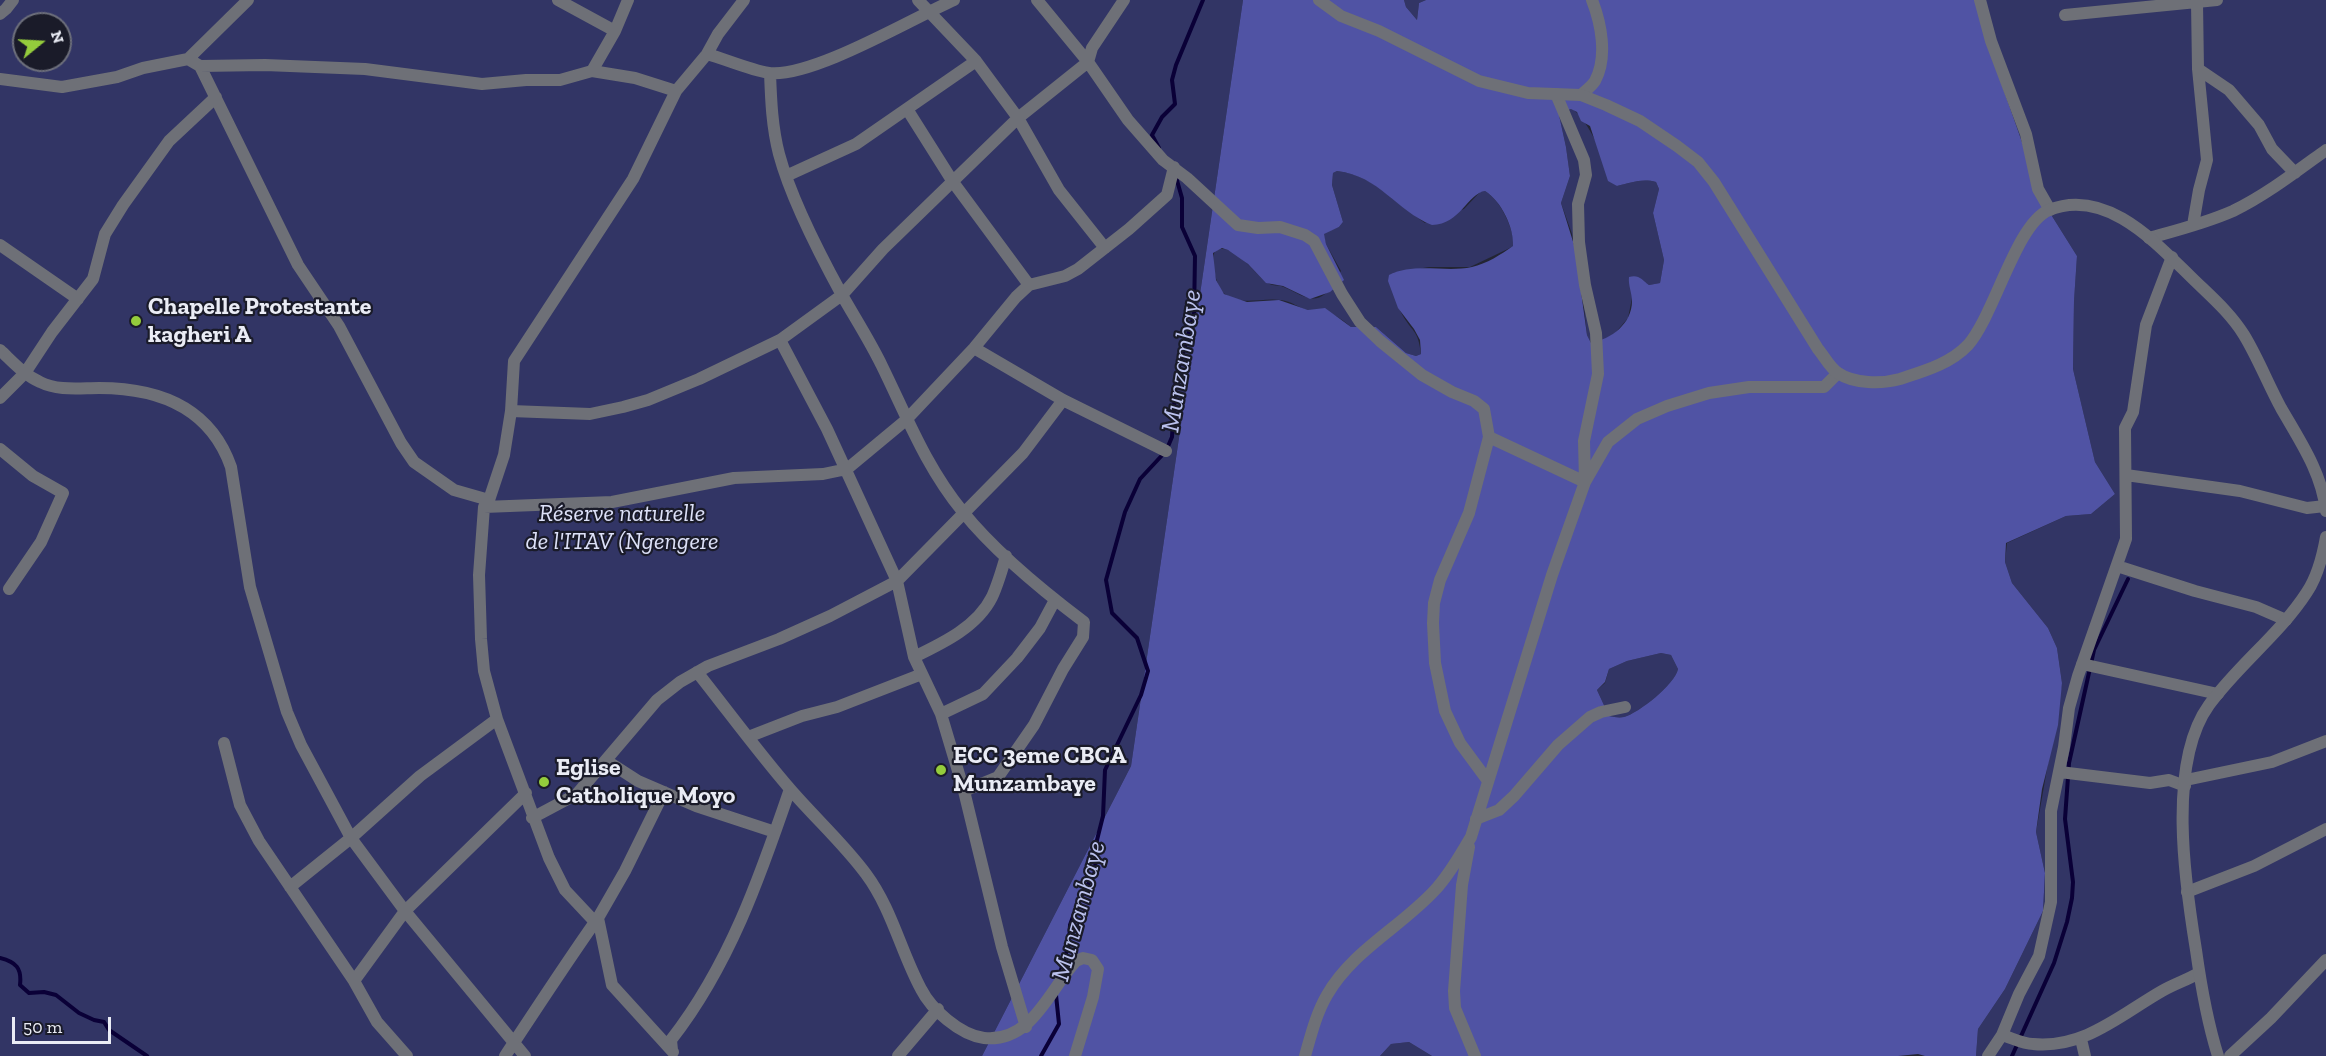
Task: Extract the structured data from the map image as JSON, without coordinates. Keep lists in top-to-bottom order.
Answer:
{
  "water": ["Munzambaye"],
  "parks": ["Réserve naturelle de l'ITAV (Ngengere"],
  "places": ["Chapelle Protestante kagheri A", "ECC 3eme CBCA Munzambaye", "Eglise Catholique Moyo"],
  "scale_bar": "50 m",
  "north": "right"
}
